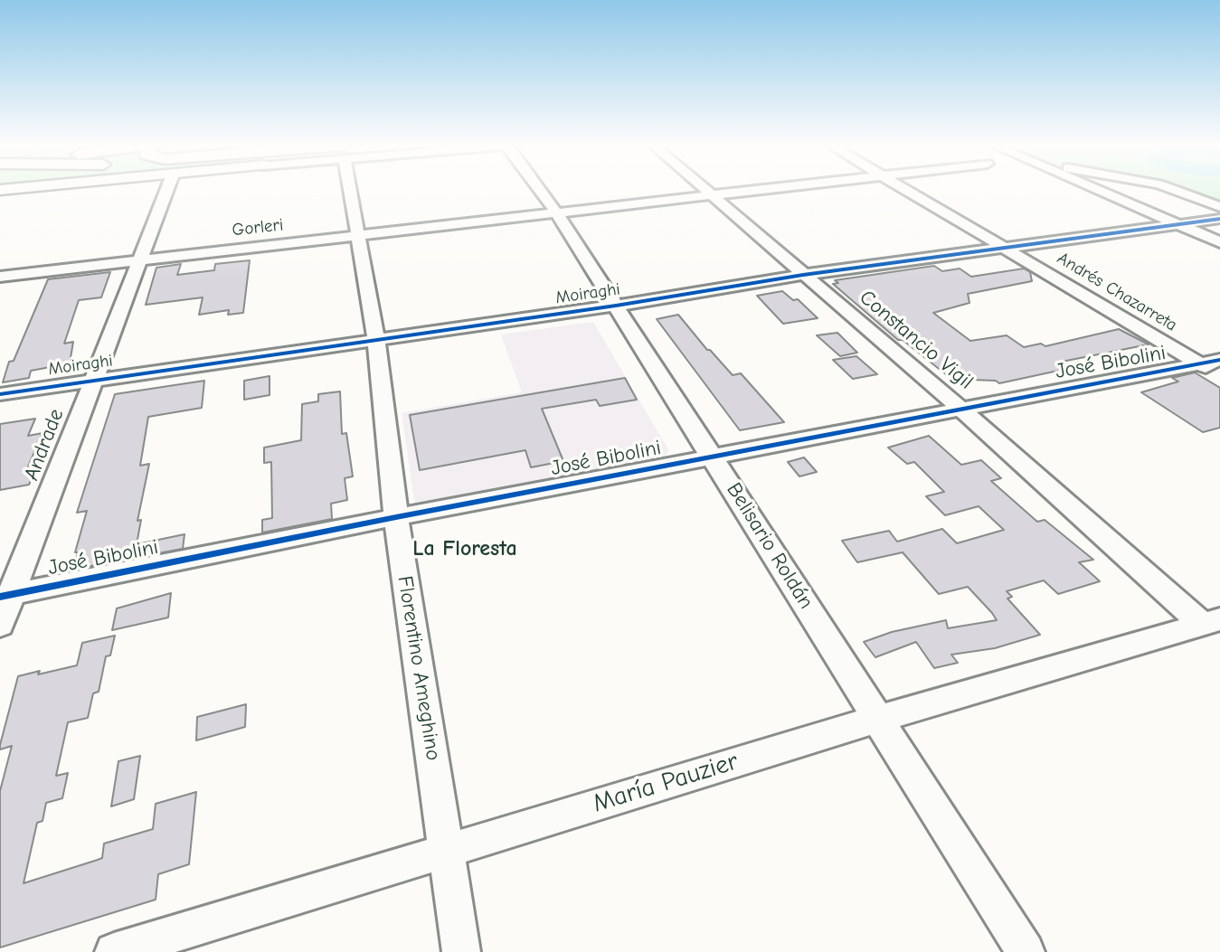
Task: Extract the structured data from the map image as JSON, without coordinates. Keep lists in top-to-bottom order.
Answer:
{
  "streets": {
    "street": [
      "Gorleri",
      "Andrés Chazarreta",
      "Moiraghi",
      "Constancio Vigil",
      "José Bibolini",
      "Andrade",
      "Belisario Roldán",
      "Florentino Ameghino",
      "María Pauzier"
    ]
  },
  "crossings": [
    ["Gorleri", "Constancio Vigil"],
    ["Gorleri", "Andrade"],
    ["Gorleri", "Belisario Roldán"],
    ["Gorleri", "Florentino Ameghino"],
    ["Andrés Chazarreta", "Moiraghi"],
    ["Andrés Chazarreta", "José Bibolini"],
    ["Moiraghi", "Constancio Vigil"],
    ["Moiraghi", "Andrade"],
    ["Moiraghi", "Belisario Roldán"],
    ["Moiraghi", "Florentino Ameghino"],
    ["Constancio Vigil", "José Bibolini"],
    ["Constancio Vigil", "María Pauzier"],
    ["José Bibolini", "Andrade"],
    ["José Bibolini", "Belisario Roldán"],
    ["José Bibolini", "Florentino Ameghino"],
    ["Belisario Roldán", "María Pauzier"],
    ["Florentino Ameghino", "María Pauzier"]
  ],
  "districts": ["La Floresta"]
}
